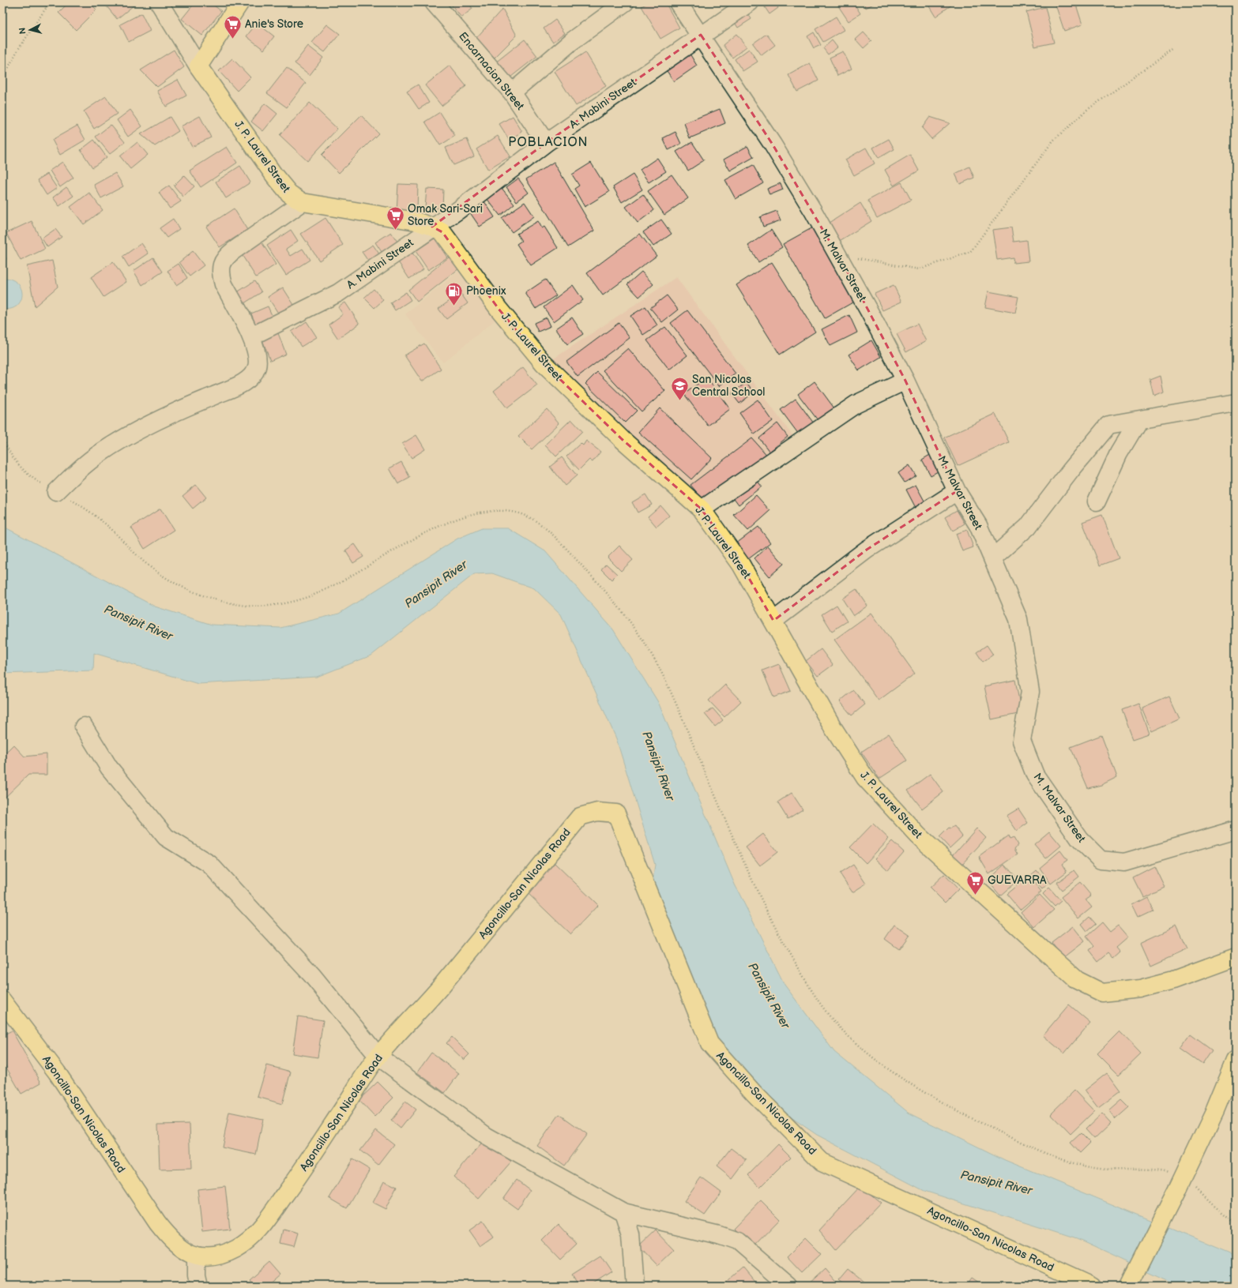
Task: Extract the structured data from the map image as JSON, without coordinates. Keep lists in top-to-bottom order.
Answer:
{
  "streets": {
    "main road": ["J. P. Laurel Street", "Agoncillo-San Nicolas Road"],
    "street": ["Encarnacion Street", "A. Mabini Street", "M. Malvar Street"]
  },
  "crossings": [
    ["Encarnacion Street", "A. Mabini Street"],
    ["A. Mabini Street", "J. P. Laurel Street"],
    ["A. Mabini Street", "M. Malvar Street"]
  ],
  "districts": ["POBLACION"],
  "water": ["Pansipit River"],
  "places": {
    "supermarket": ["Anie's Store", "Omak Sari-Sari Store", "GUEVARRA"],
    "fuel station": ["Phoenix"],
    "school or university": ["San Nicolas Central School"]
  },
  "north": "left"
}
